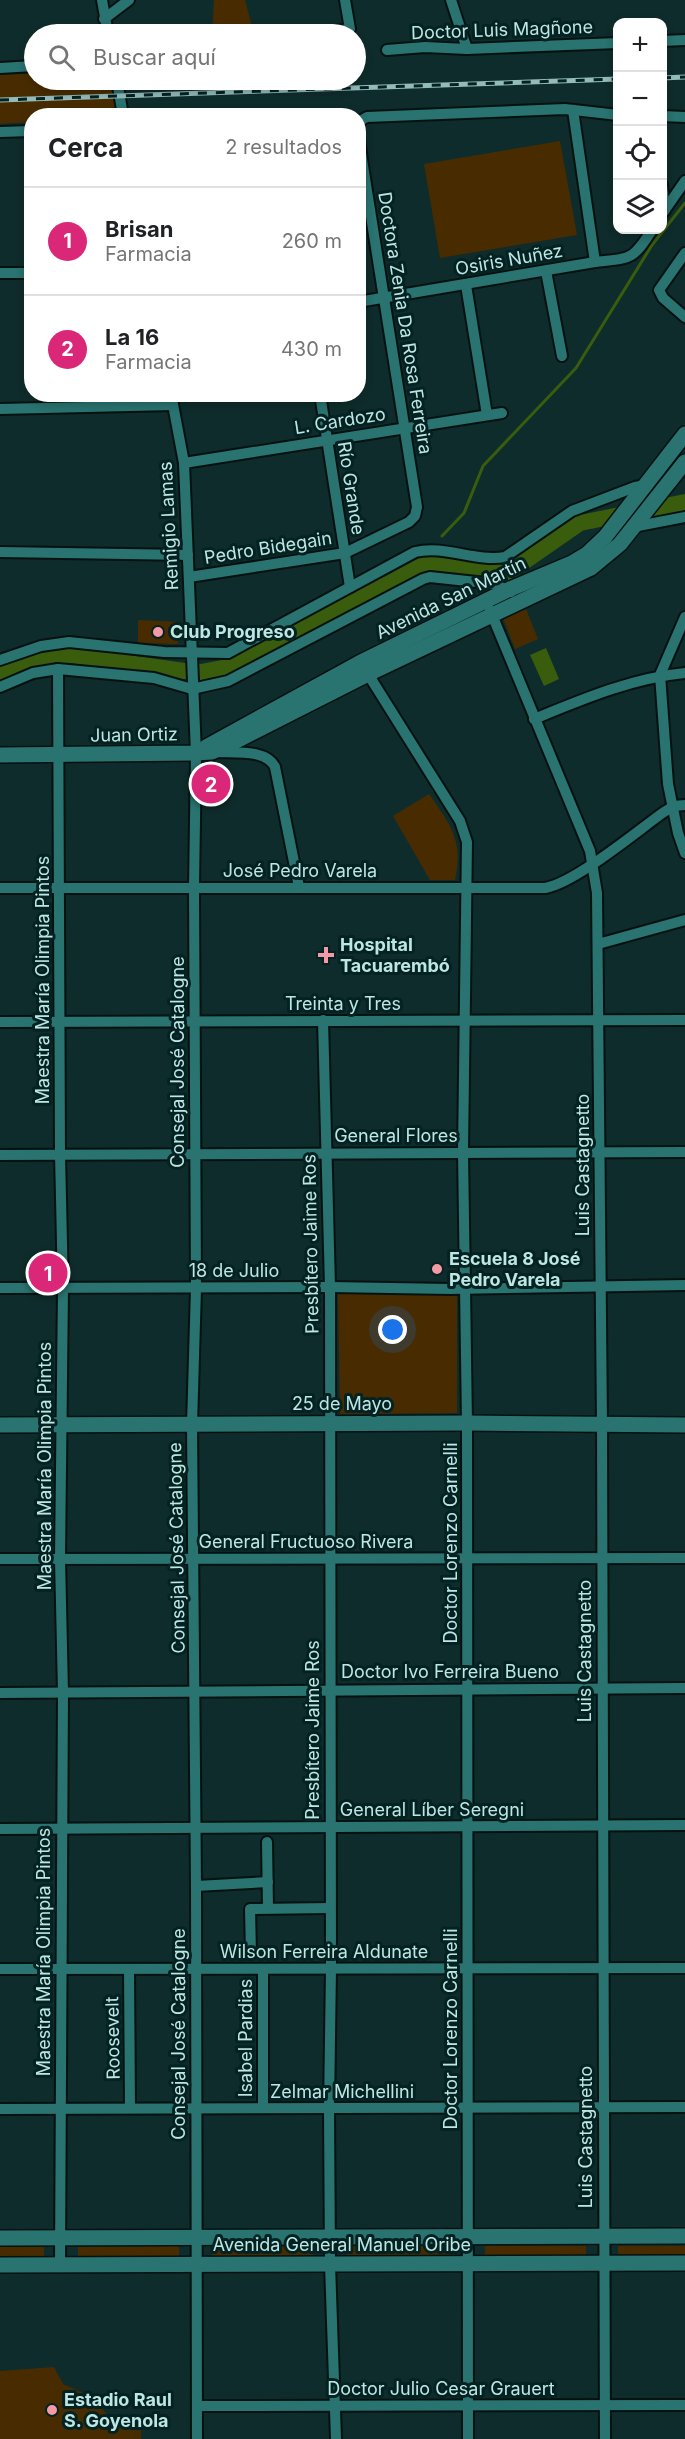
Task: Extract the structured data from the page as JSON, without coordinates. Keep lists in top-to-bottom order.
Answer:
{
  "streets": {
    "street": [
      "Doctor Luis Magñone",
      "Osiris Nuñez",
      "Doctora Zenia Da Rosa Ferreira",
      "L. Cardozo",
      "Río Grande",
      "Remigio Lamas",
      "Pedro Bidegain",
      "Avenida San Martín",
      "Juan Ortiz",
      "José Pedro Varela",
      "Maestra María Olimpia Pintos",
      "Treinta y Tres",
      "Consejal José Catalogne",
      "General Flores",
      "Luis Castagnetto",
      "Presbítero Jaime Ros",
      "18 de Julio",
      "25 de Mayo",
      "General Fructuoso Rivera",
      "Doctor Lorenzo Carnelli",
      "Doctor Ivo Ferreira Bueno",
      "General Líber Seregni",
      "Wilson Ferreira Aldunate",
      "Roosevelt",
      "Isabel Pardias",
      "Zelmar Michellini",
      "Avenida General Manuel Oribe",
      "Doctor Julio Cesar Grauert"
    ]
  },
  "crossings": [
    ["Osiris Nuñez", "Doctora Zenia Da Rosa Ferreira"],
    ["Doctora Zenia Da Rosa Ferreira", "L. Cardozo"],
    ["Doctora Zenia Da Rosa Ferreira", "Pedro Bidegain"],
    ["L. Cardozo", "Río Grande"],
    ["L. Cardozo", "Remigio Lamas"],
    ["Río Grande", "Pedro Bidegain"],
    ["Remigio Lamas", "Pedro Bidegain"],
    ["Remigio Lamas", "Consejal José Catalogne"],
    ["Avenida San Martín", "Juan Ortiz"],
    ["Avenida San Martín", "Consejal José Catalogne"],
    ["Avenida San Martín", "Luis Castagnetto"],
    ["Avenida San Martín", "Doctor Lorenzo Carnelli"],
    ["Juan Ortiz", "José Pedro Varela"],
    ["Juan Ortiz", "Maestra María Olimpia Pintos"],
    ["Juan Ortiz", "Consejal José Catalogne"],
    ["José Pedro Varela", "Maestra María Olimpia Pintos"],
    ["José Pedro Varela", "Consejal José Catalogne"],
    ["José Pedro Varela", "Luis Castagnetto"],
    ["José Pedro Varela", "Doctor Lorenzo Carnelli"],
    ["Maestra María Olimpia Pintos", "Treinta y Tres"],
    ["Maestra María Olimpia Pintos", "General Flores"],
    ["Maestra María Olimpia Pintos", "18 de Julio"],
    ["Maestra María Olimpia Pintos", "25 de Mayo"],
    ["Maestra María Olimpia Pintos", "General Fructuoso Rivera"],
    ["Maestra María Olimpia Pintos", "Doctor Ivo Ferreira Bueno"],
    ["Maestra María Olimpia Pintos", "General Líber Seregni"],
    ["Maestra María Olimpia Pintos", "Wilson Ferreira Aldunate"],
    ["Maestra María Olimpia Pintos", "Zelmar Michellini"],
    ["Maestra María Olimpia Pintos", "Avenida General Manuel Oribe"],
    ["Treinta y Tres", "Consejal José Catalogne"],
    ["Treinta y Tres", "Luis Castagnetto"],
    ["Treinta y Tres", "Presbítero Jaime Ros"],
    ["Treinta y Tres", "Doctor Lorenzo Carnelli"],
    ["Consejal José Catalogne", "General Flores"],
    ["Consejal José Catalogne", "18 de Julio"],
    ["Consejal José Catalogne", "25 de Mayo"],
    ["Consejal José Catalogne", "General Fructuoso Rivera"],
    ["Consejal José Catalogne", "Doctor Ivo Ferreira Bueno"],
    ["Consejal José Catalogne", "General Líber Seregni"],
    ["Consejal José Catalogne", "Wilson Ferreira Aldunate"],
    ["Consejal José Catalogne", "Zelmar Michellini"],
    ["Consejal José Catalogne", "Avenida General Manuel Oribe"],
    ["Consejal José Catalogne", "Doctor Julio Cesar Grauert"],
    ["General Flores", "Luis Castagnetto"],
    ["General Flores", "Presbítero Jaime Ros"],
    ["General Flores", "Doctor Lorenzo Carnelli"],
    ["Luis Castagnetto", "18 de Julio"],
    ["Luis Castagnetto", "25 de Mayo"],
    ["Luis Castagnetto", "General Fructuoso Rivera"],
    ["Luis Castagnetto", "Doctor Ivo Ferreira Bueno"],
    ["Luis Castagnetto", "General Líber Seregni"],
    ["Luis Castagnetto", "Wilson Ferreira Aldunate"],
    ["Luis Castagnetto", "Zelmar Michellini"],
    ["Luis Castagnetto", "Avenida General Manuel Oribe"],
    ["Luis Castagnetto", "Doctor Julio Cesar Grauert"],
    ["Presbítero Jaime Ros", "18 de Julio"],
    ["Presbítero Jaime Ros", "25 de Mayo"],
    ["Presbítero Jaime Ros", "General Fructuoso Rivera"],
    ["Presbítero Jaime Ros", "Doctor Ivo Ferreira Bueno"],
    ["Presbítero Jaime Ros", "General Líber Seregni"],
    ["Presbítero Jaime Ros", "Wilson Ferreira Aldunate"],
    ["Presbítero Jaime Ros", "Zelmar Michellini"],
    ["Presbítero Jaime Ros", "Avenida General Manuel Oribe"],
    ["Presbítero Jaime Ros", "Doctor Julio Cesar Grauert"],
    ["18 de Julio", "Doctor Lorenzo Carnelli"],
    ["25 de Mayo", "Doctor Lorenzo Carnelli"],
    ["General Fructuoso Rivera", "Doctor Lorenzo Carnelli"],
    ["Doctor Lorenzo Carnelli", "Doctor Ivo Ferreira Bueno"],
    ["Doctor Lorenzo Carnelli", "General Líber Seregni"],
    ["Doctor Lorenzo Carnelli", "Wilson Ferreira Aldunate"],
    ["Doctor Lorenzo Carnelli", "Zelmar Michellini"],
    ["Doctor Lorenzo Carnelli", "Avenida General Manuel Oribe"],
    ["Doctor Lorenzo Carnelli", "Doctor Julio Cesar Grauert"],
    ["Wilson Ferreira Aldunate", "Roosevelt"],
    ["Wilson Ferreira Aldunate", "Isabel Pardias"],
    ["Roosevelt", "Zelmar Michellini"],
    ["Isabel Pardias", "Zelmar Michellini"]
  ],
  "places": {
    "other": ["Club Progreso", "Escuela 8 José Pedro Varela", "Estadio Raul S. Goyenola"],
    "health": ["Hospital Tacuarembó"]
  },
  "page": {
    "map_buttons": ["+", "−"],
    "search": "Buscar aquí",
    "heading": ["Cerca", "2 resultados"],
    "list": [
      {
        "mark": "1",
        "name": "Brisan",
        "note": "Farmacia",
        "value": "260 m"
      },
      {
        "mark": "2",
        "name": "La 16",
        "note": "Farmacia",
        "value": "430 m"
      }
    ],
    "pins": ["2", "1"]
  }
}
